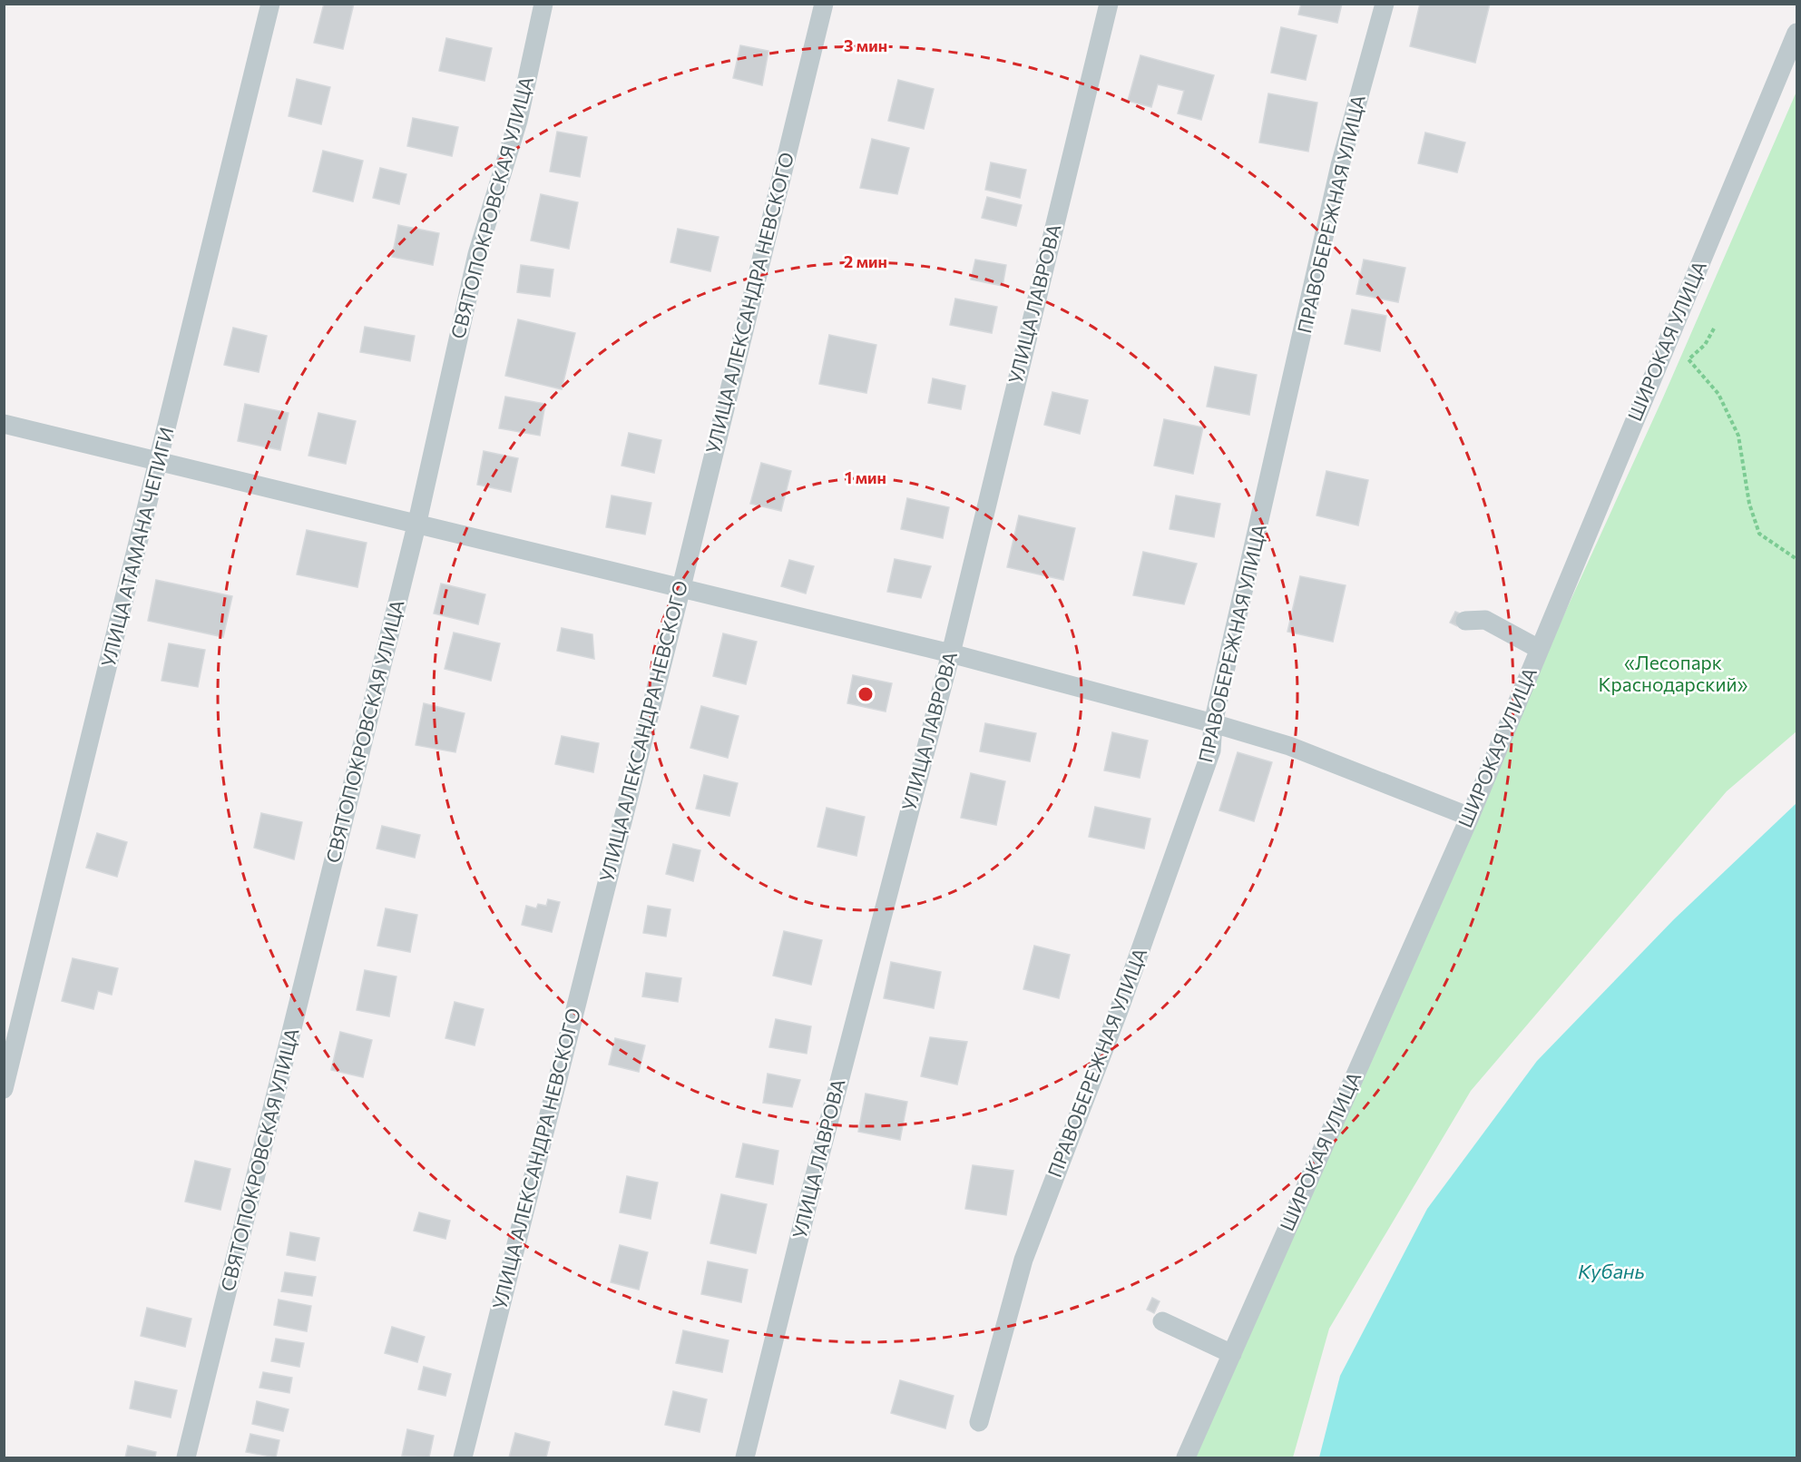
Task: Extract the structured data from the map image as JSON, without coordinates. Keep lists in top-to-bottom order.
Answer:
{
  "streets": {
    "street": [
      "СВЯТОПОКРОВСКАЯ УЛИЦА",
      "ПРАВОБЕРЕЖНАЯ УЛИЦА",
      "УЛИЦА АЛЕКСАНДРА НЕВСКОГО",
      "УЛИЦА ЛАВРОВА",
      "ШИРОКАЯ УЛИЦА",
      "УЛИЦА АТАМАНА ЧЕПИГИ"
    ]
  },
  "water": ["Кубань"],
  "parks": ["«Лесопарк Краснодарский»"],
  "rings": ["3 мин", "2 мин", "1 мин"]
}
